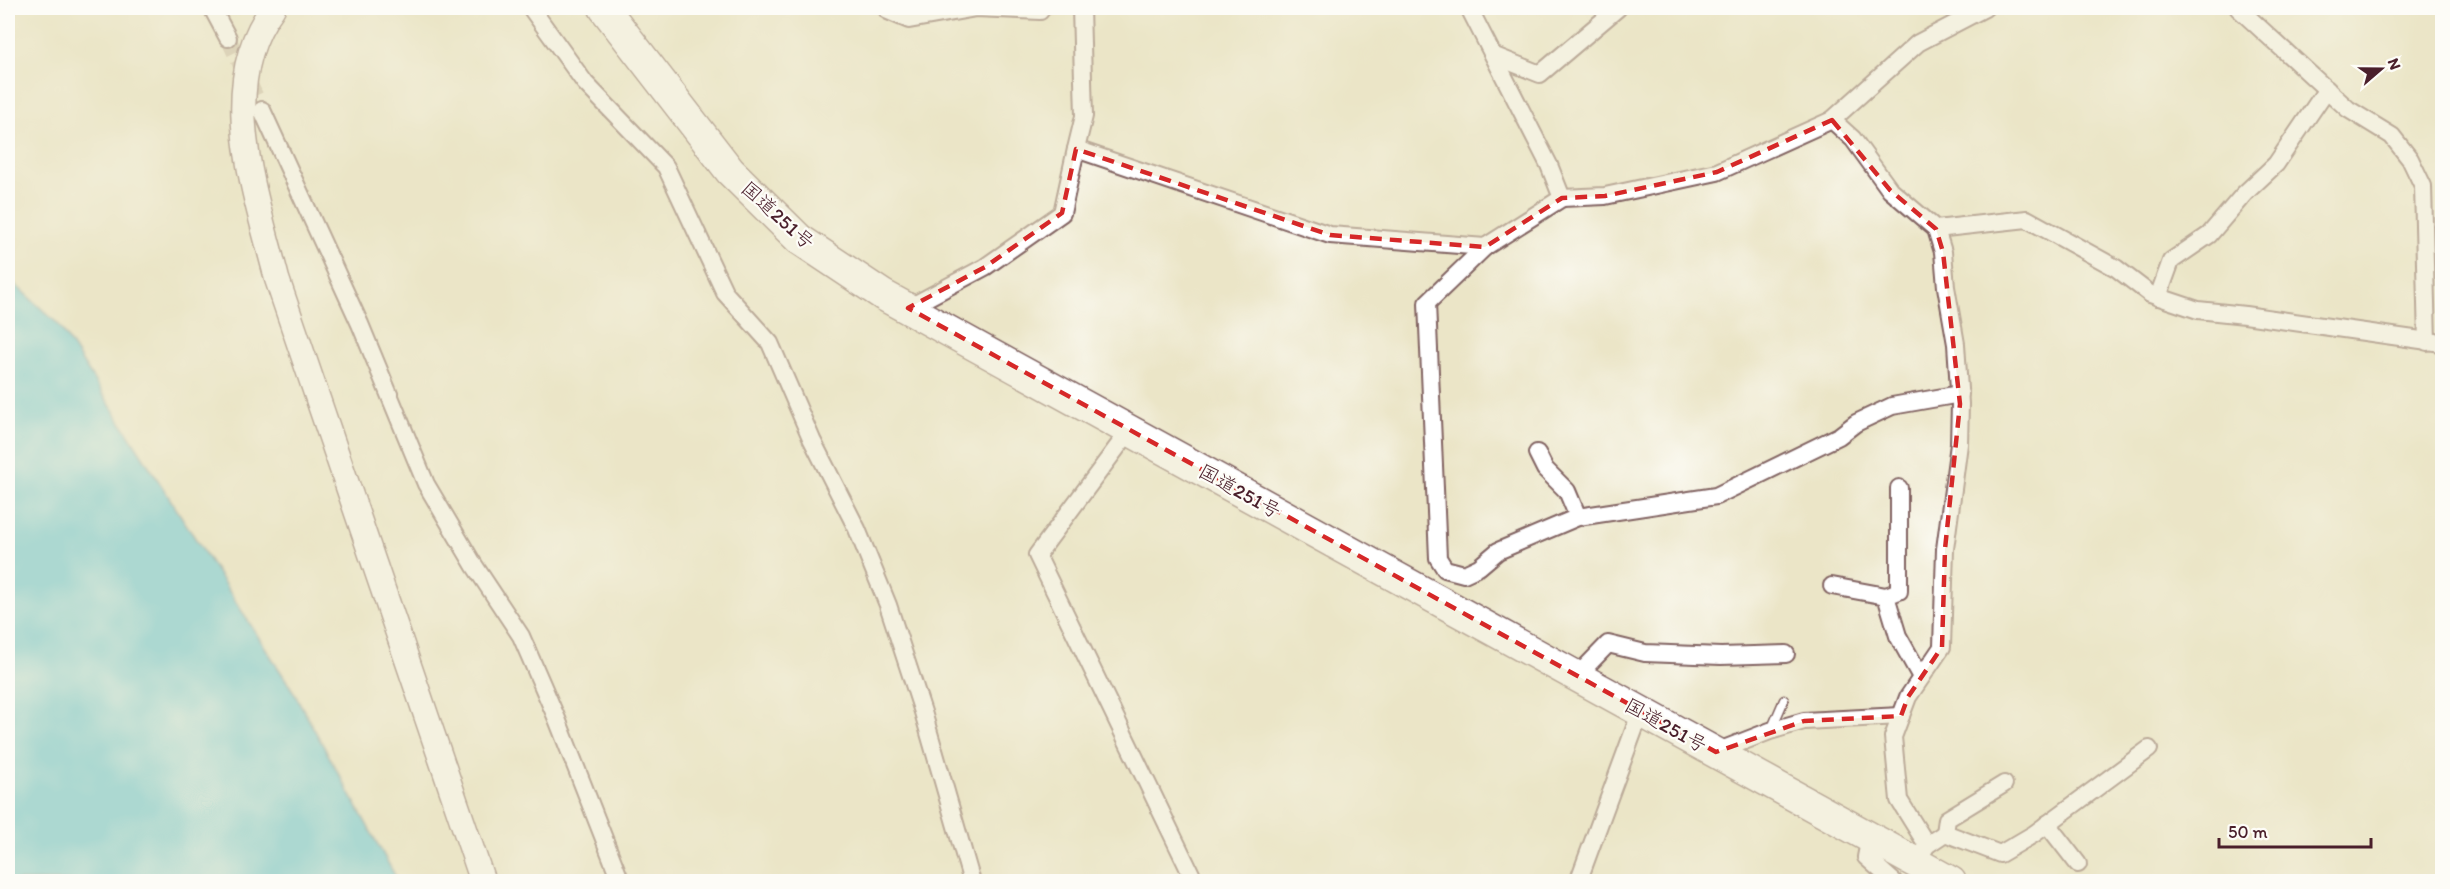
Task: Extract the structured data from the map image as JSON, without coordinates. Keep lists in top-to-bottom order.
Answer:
{
  "streets": {
    "highway": ["国道251号"]
  },
  "scale_bar": "50 m",
  "north": "right"
}
